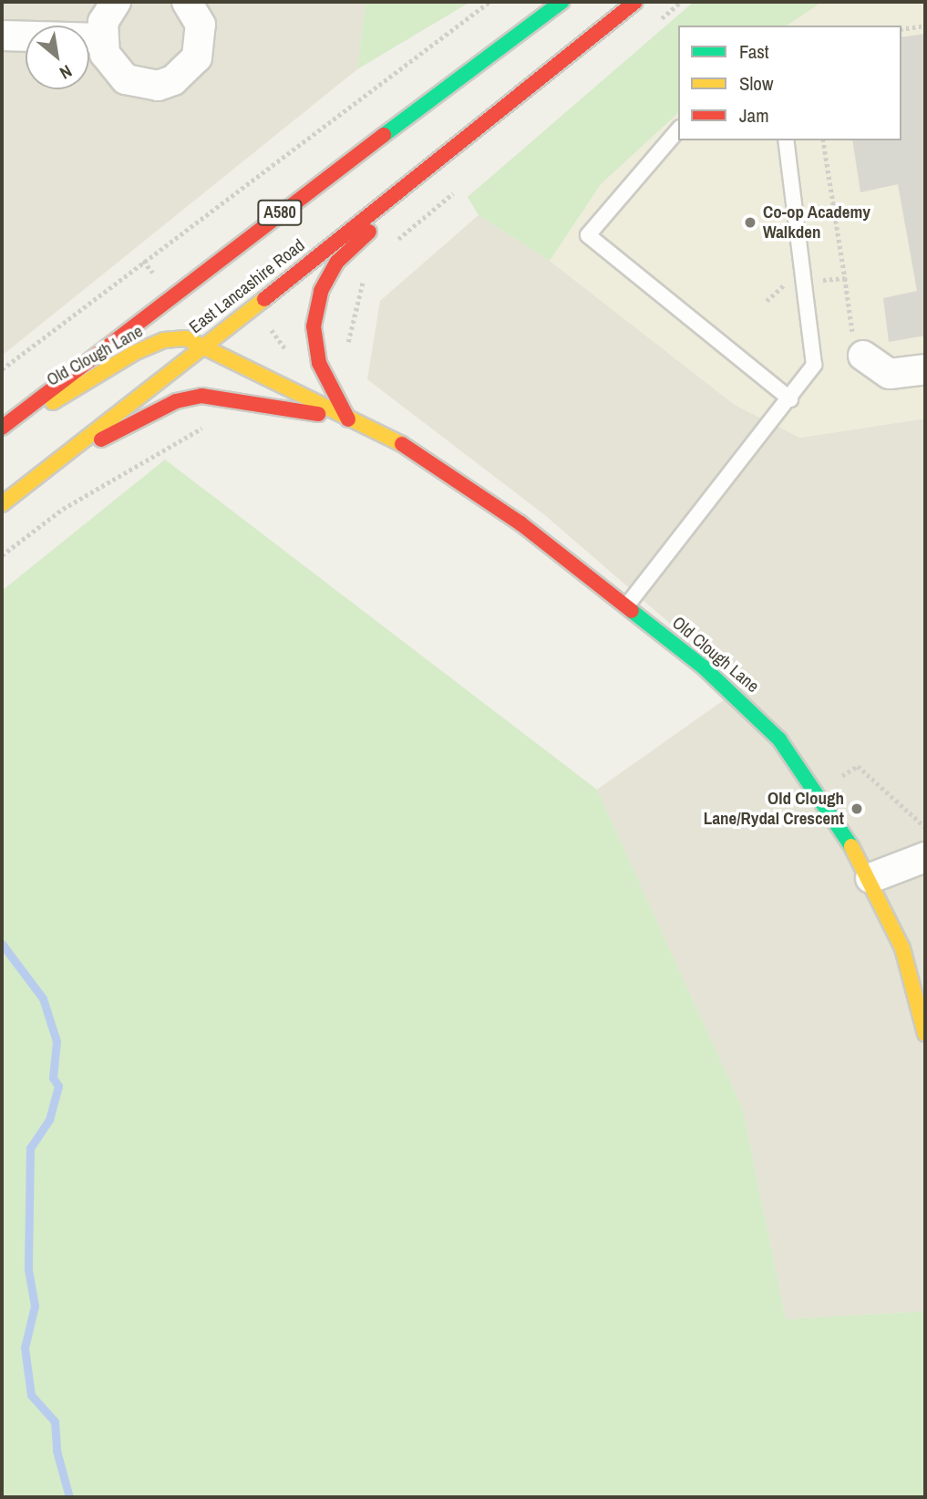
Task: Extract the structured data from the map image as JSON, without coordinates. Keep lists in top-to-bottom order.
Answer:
{
  "streets": {
    "main road": ["A580", "East Lancashire Road", "Old Clough Lane"]
  },
  "crossings": [
    ["A580", "Old Clough Lane"],
    ["East Lancashire Road", "Old Clough Lane"]
  ],
  "places": ["Co-op Academy Walkden", "Old Clough Lane/Rydal Crescent"],
  "legend": ["Fast", "Slow", "Jam"],
  "north": "bottom right"
}
